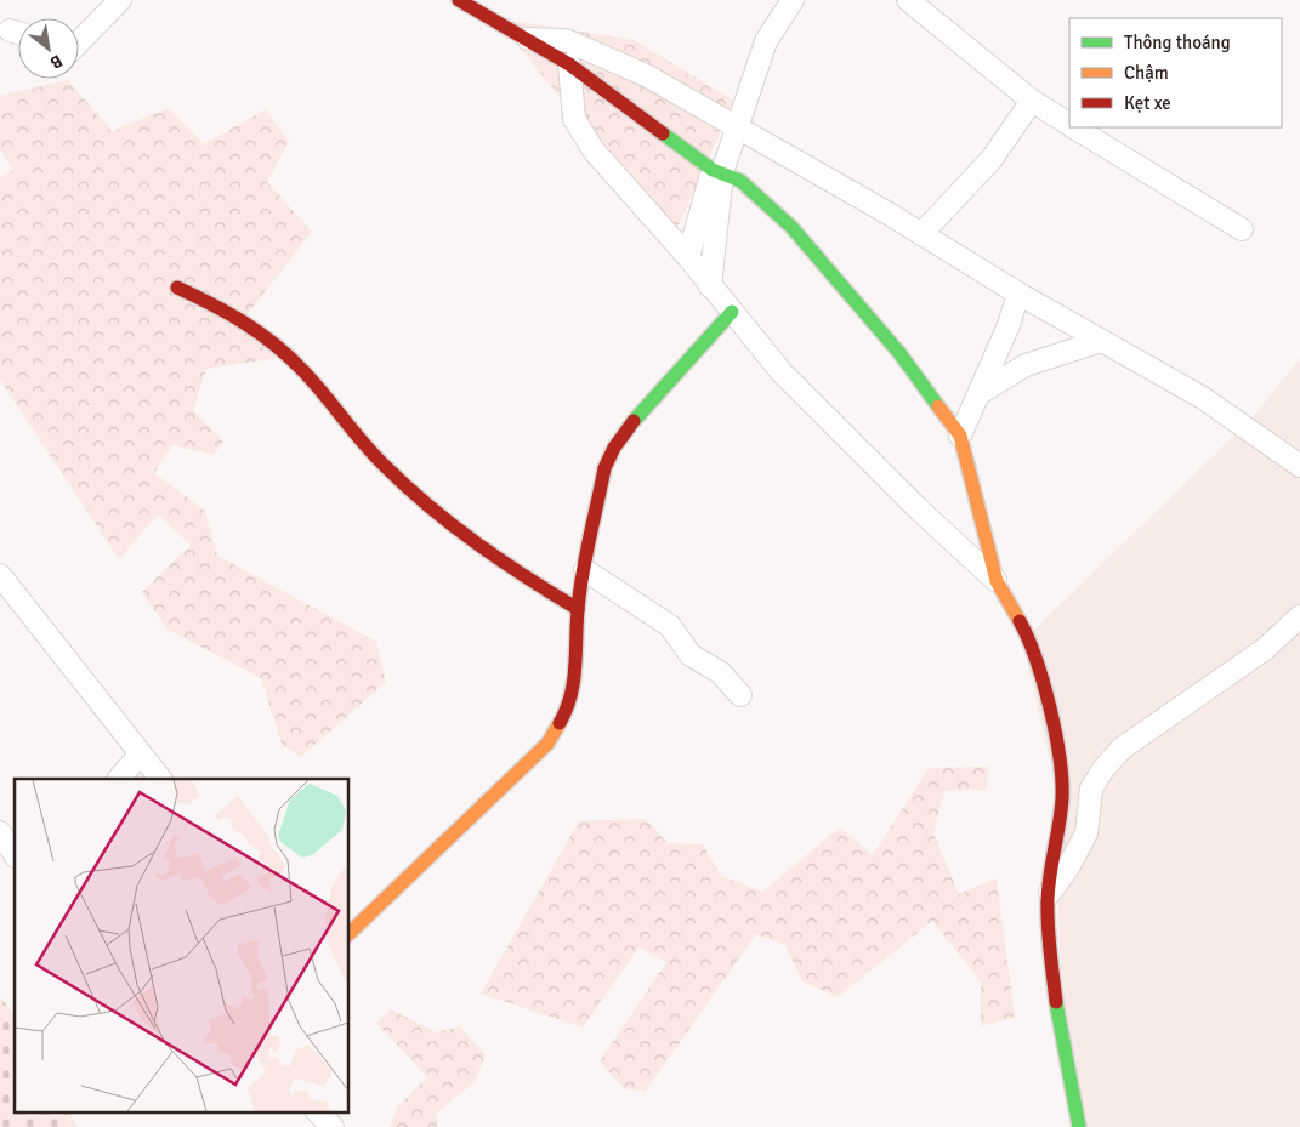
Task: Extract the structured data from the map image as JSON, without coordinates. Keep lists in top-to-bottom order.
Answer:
{
  "legend": ["Thông thoáng", "Chậm", "Kẹt xe"],
  "north": "bottom right"
}
